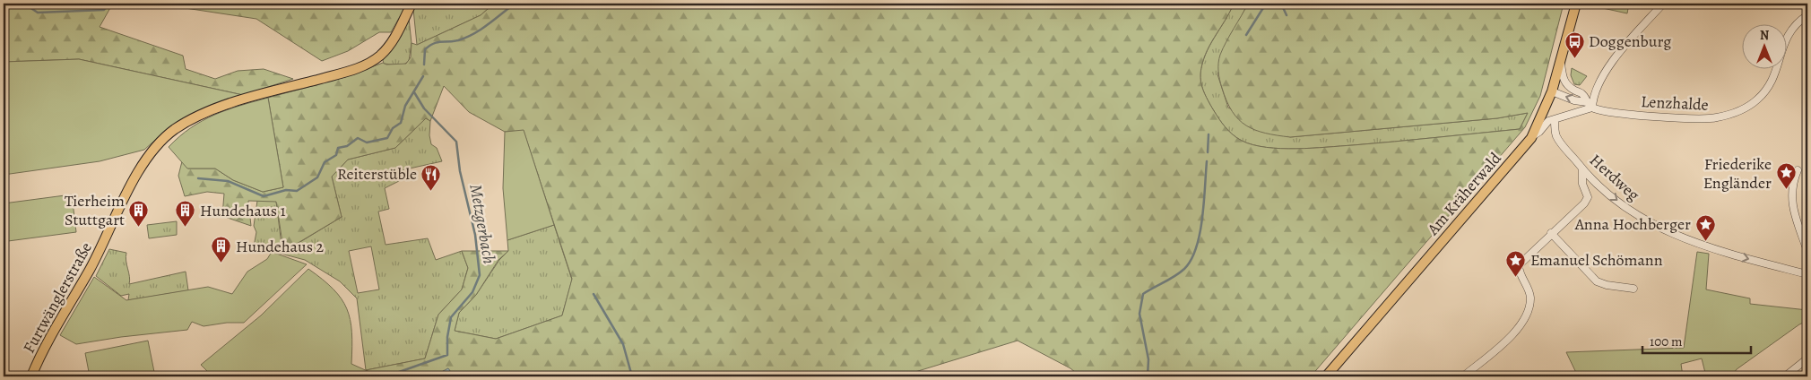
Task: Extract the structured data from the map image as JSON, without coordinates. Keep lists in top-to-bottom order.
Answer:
{
  "streets": {
    "main road": ["Am Kräherwald", "Furtwänglerstraße"],
    "street": ["Lenzhalde", "Herdweg"]
  },
  "crossings": [
    ["Lenzhalde", "Herdweg"],
    ["Lenzhalde", "Am Kräherwald"]
  ],
  "one_way": ["Herdweg"],
  "water": ["Metzgerbach"],
  "places": {
    "bus stop": ["Doggenburg"],
    "place": ["Friederike Engländer", "Anna Hochberger", "Emanuel Schömann"],
    "restaurant": ["Reiterstüble"],
    "building": ["Tierheim Stuttgart", "Hundehaus 1", "Hundehaus 2"]
  },
  "scale_bar": "100 m",
  "north": "top"
}
